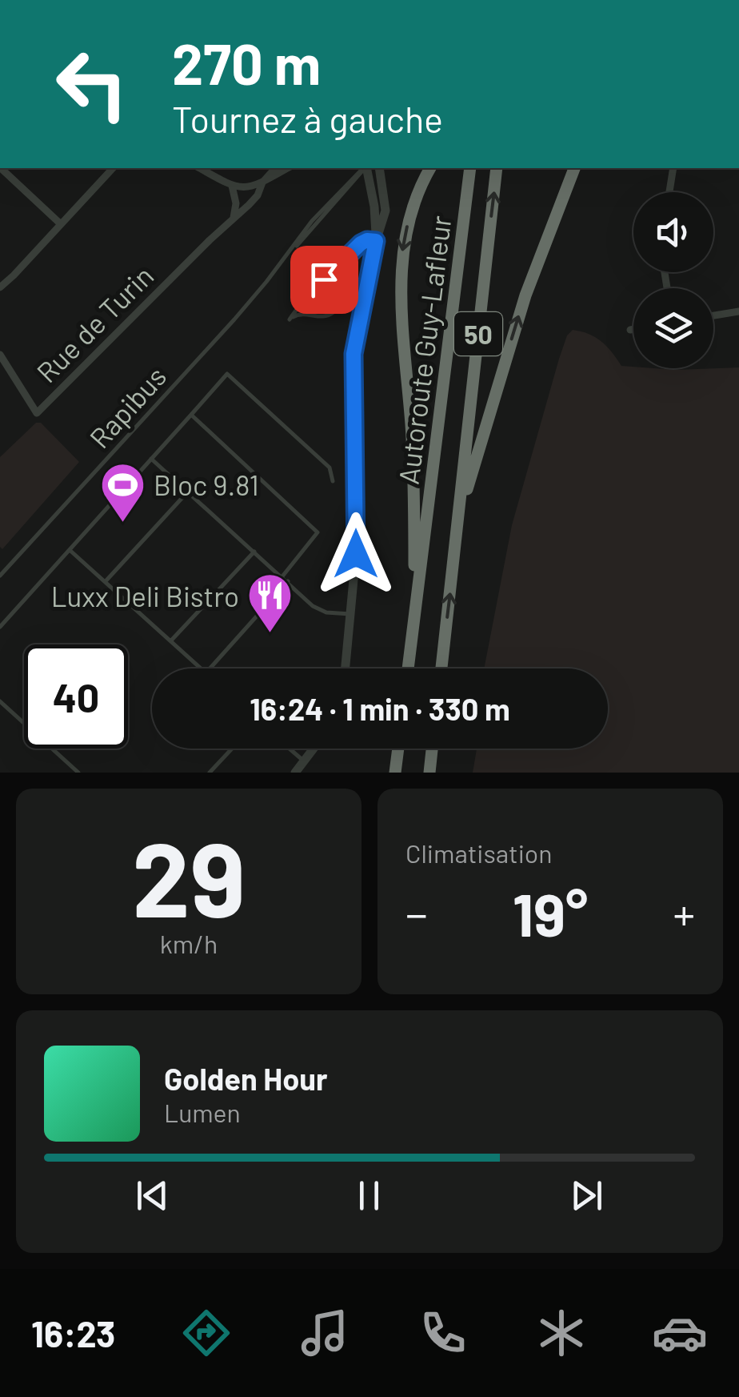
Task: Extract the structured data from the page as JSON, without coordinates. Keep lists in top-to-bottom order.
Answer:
{
  "streets": {
    "highway": ["50", "Autoroute Guy-Lafleur"],
    "street": ["Rue de Turin"],
    "lane": ["Rapibus"]
  },
  "places": {
    "sports": ["Bloc 9.81"],
    "restaurant": ["Luxx Deli Bistro"]
  },
  "page": {
    "turn": ["270 m", "Tournez à gauche"],
    "limit": "40",
    "trip": "16:24 · 1 min · 330 m",
    "tile": [
      ["29", "km/h"],
      "Climatisation"
    ],
    "heat": ["−", "19°", "+"],
    "song": ["Golden Hour", "Lumen"],
    "tabs": "16:23"
  }
}
